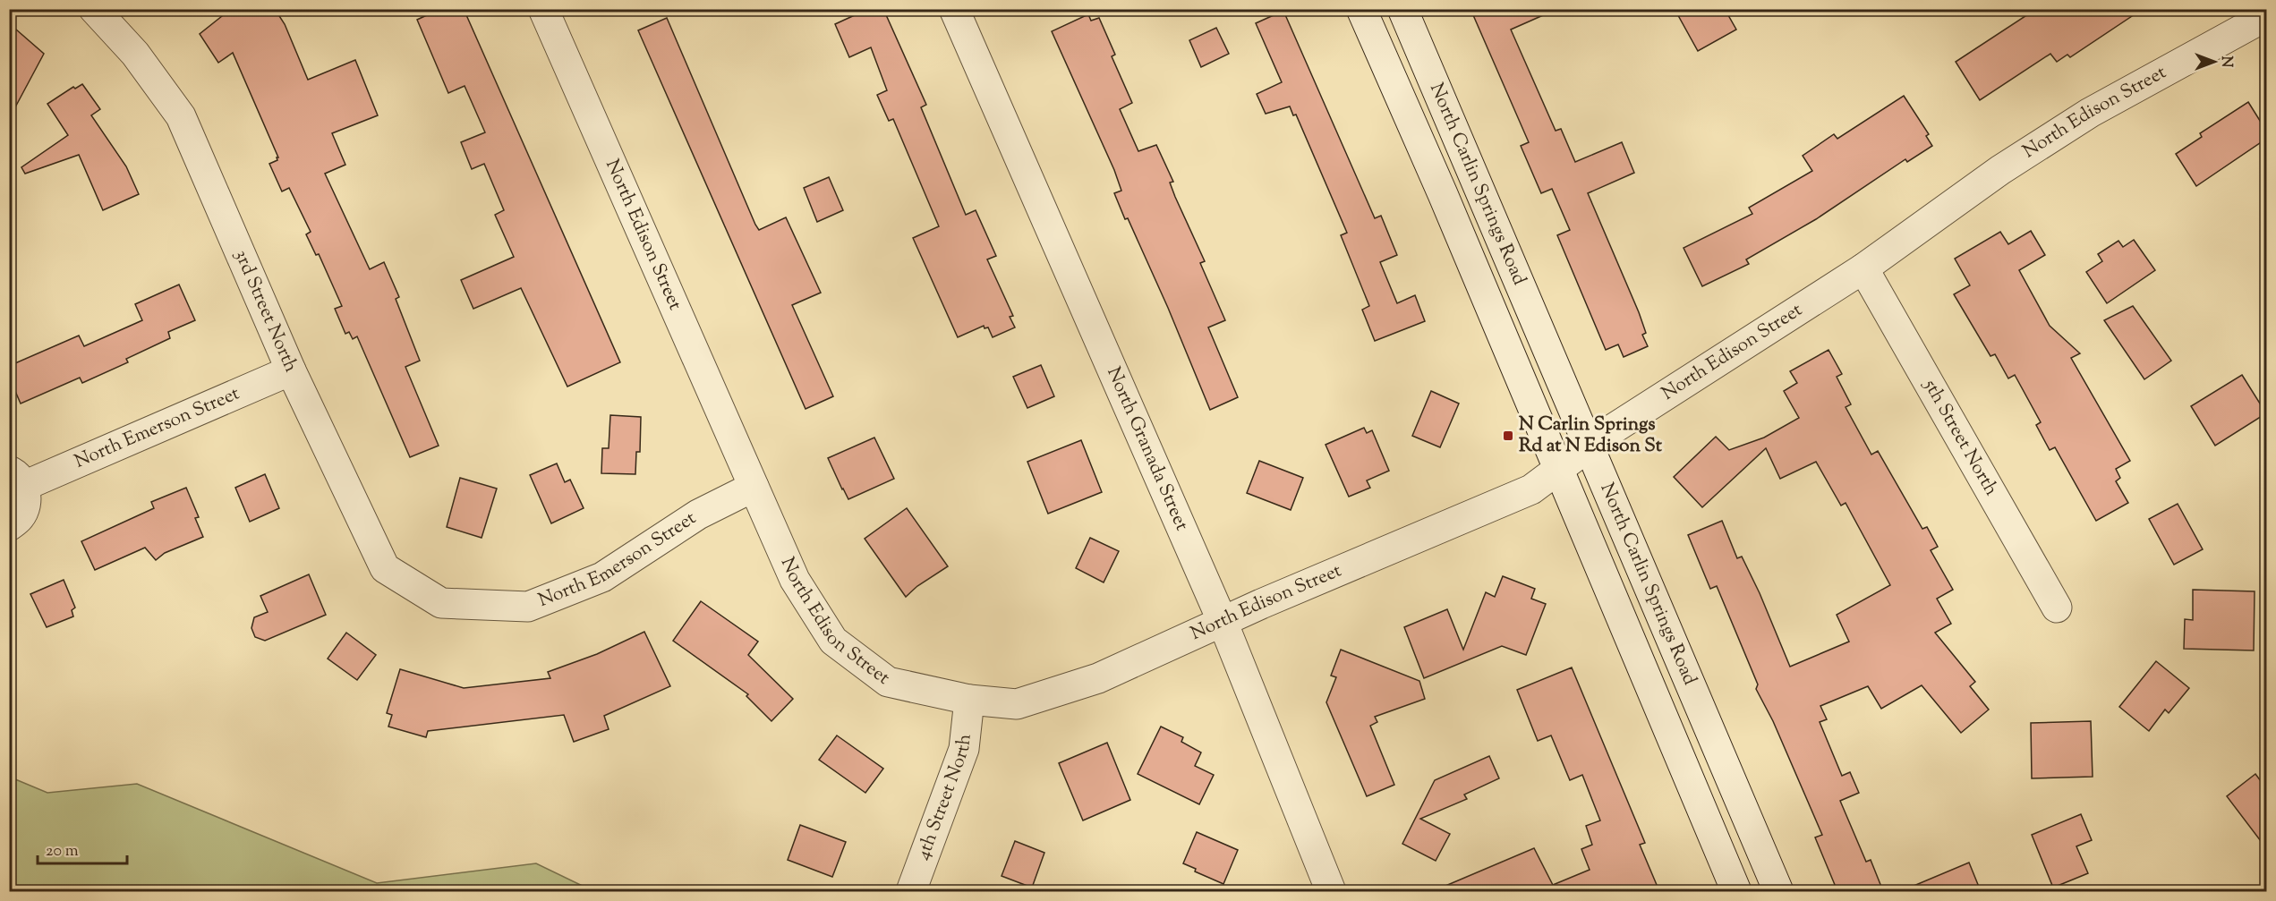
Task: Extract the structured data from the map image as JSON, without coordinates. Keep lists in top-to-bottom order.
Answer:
{
  "streets": {
    "street": [
      "North Edison Street",
      "North Carlin Springs Road",
      "3rd Street North",
      "North Emerson Street",
      "5th Street North",
      "North Granada Street",
      "4th Street North"
    ]
  },
  "crossings": [
    ["North Edison Street", "North Carlin Springs Road"],
    ["North Edison Street", "North Emerson Street"],
    ["North Edison Street", "5th Street North"],
    ["North Edison Street", "North Granada Street"],
    ["North Edison Street", "4th Street North"],
    ["3rd Street North", "North Emerson Street"]
  ],
  "places": {
    "transit": ["N Carlin Springs Rd at N Edison St"]
  },
  "scale_bar": "20 m",
  "north": "right"
}
